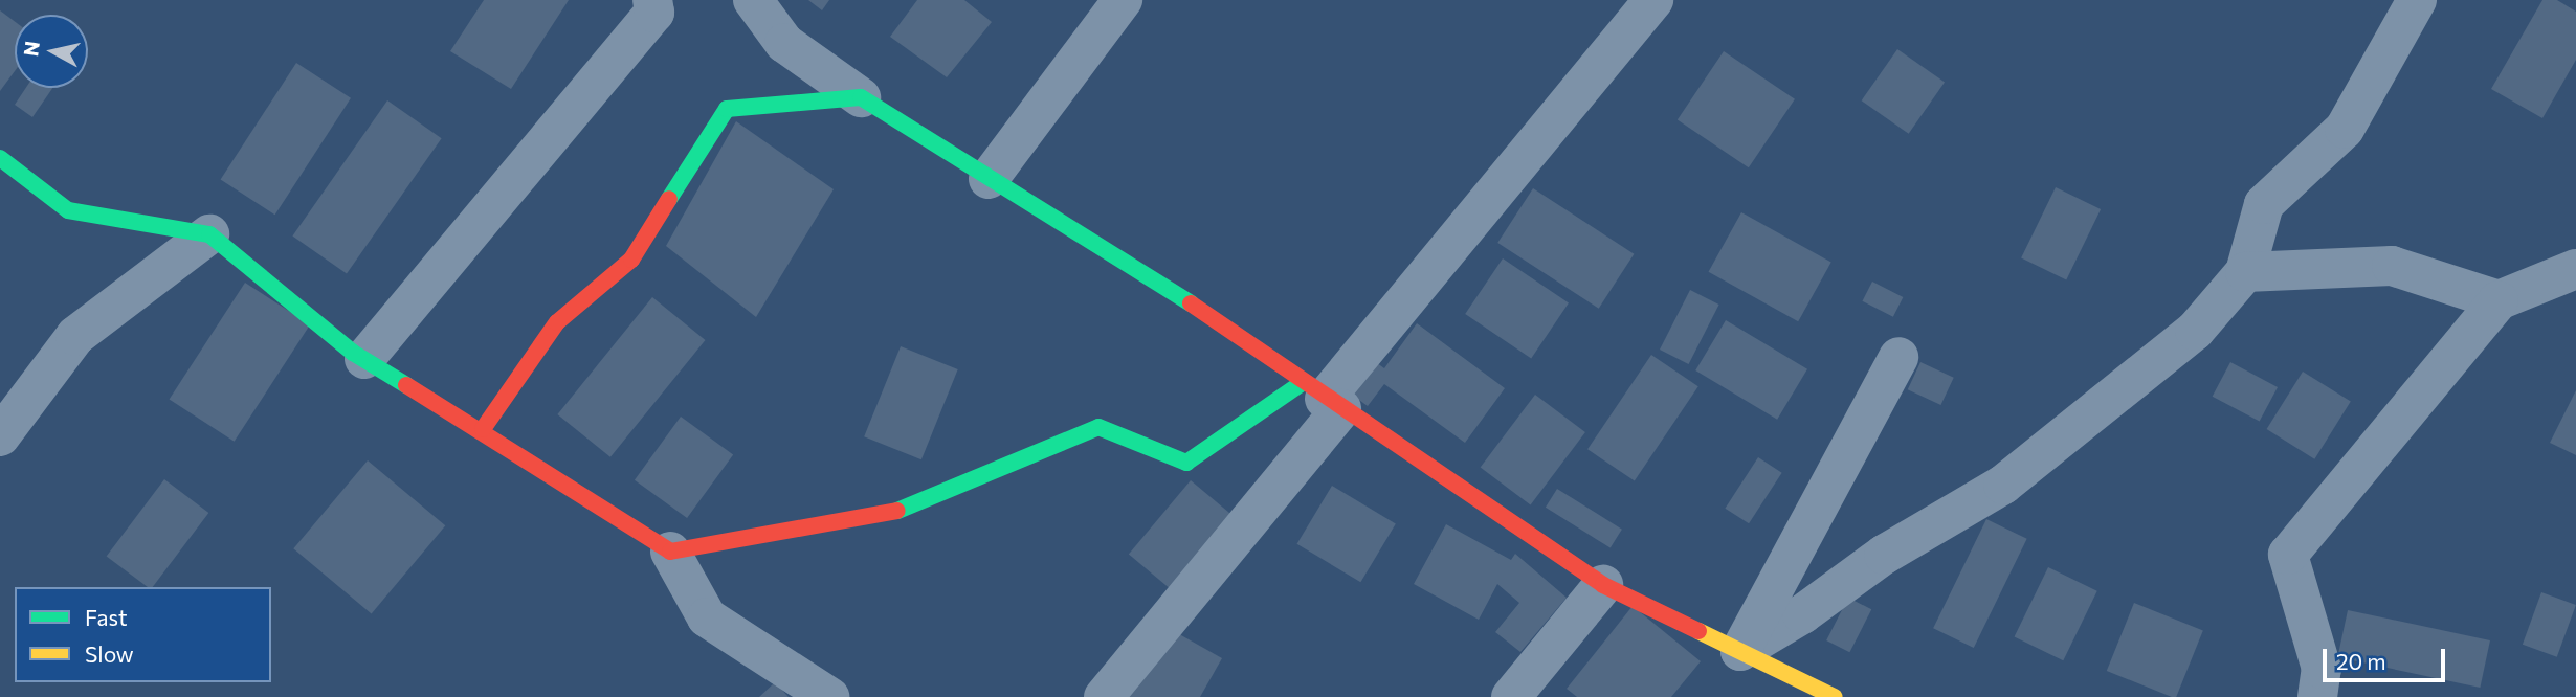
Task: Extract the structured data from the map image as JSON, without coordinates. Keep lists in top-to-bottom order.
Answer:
{
  "legend": ["Fast", "Slow"],
  "scale_bar": "20 m",
  "north": "left"
}
